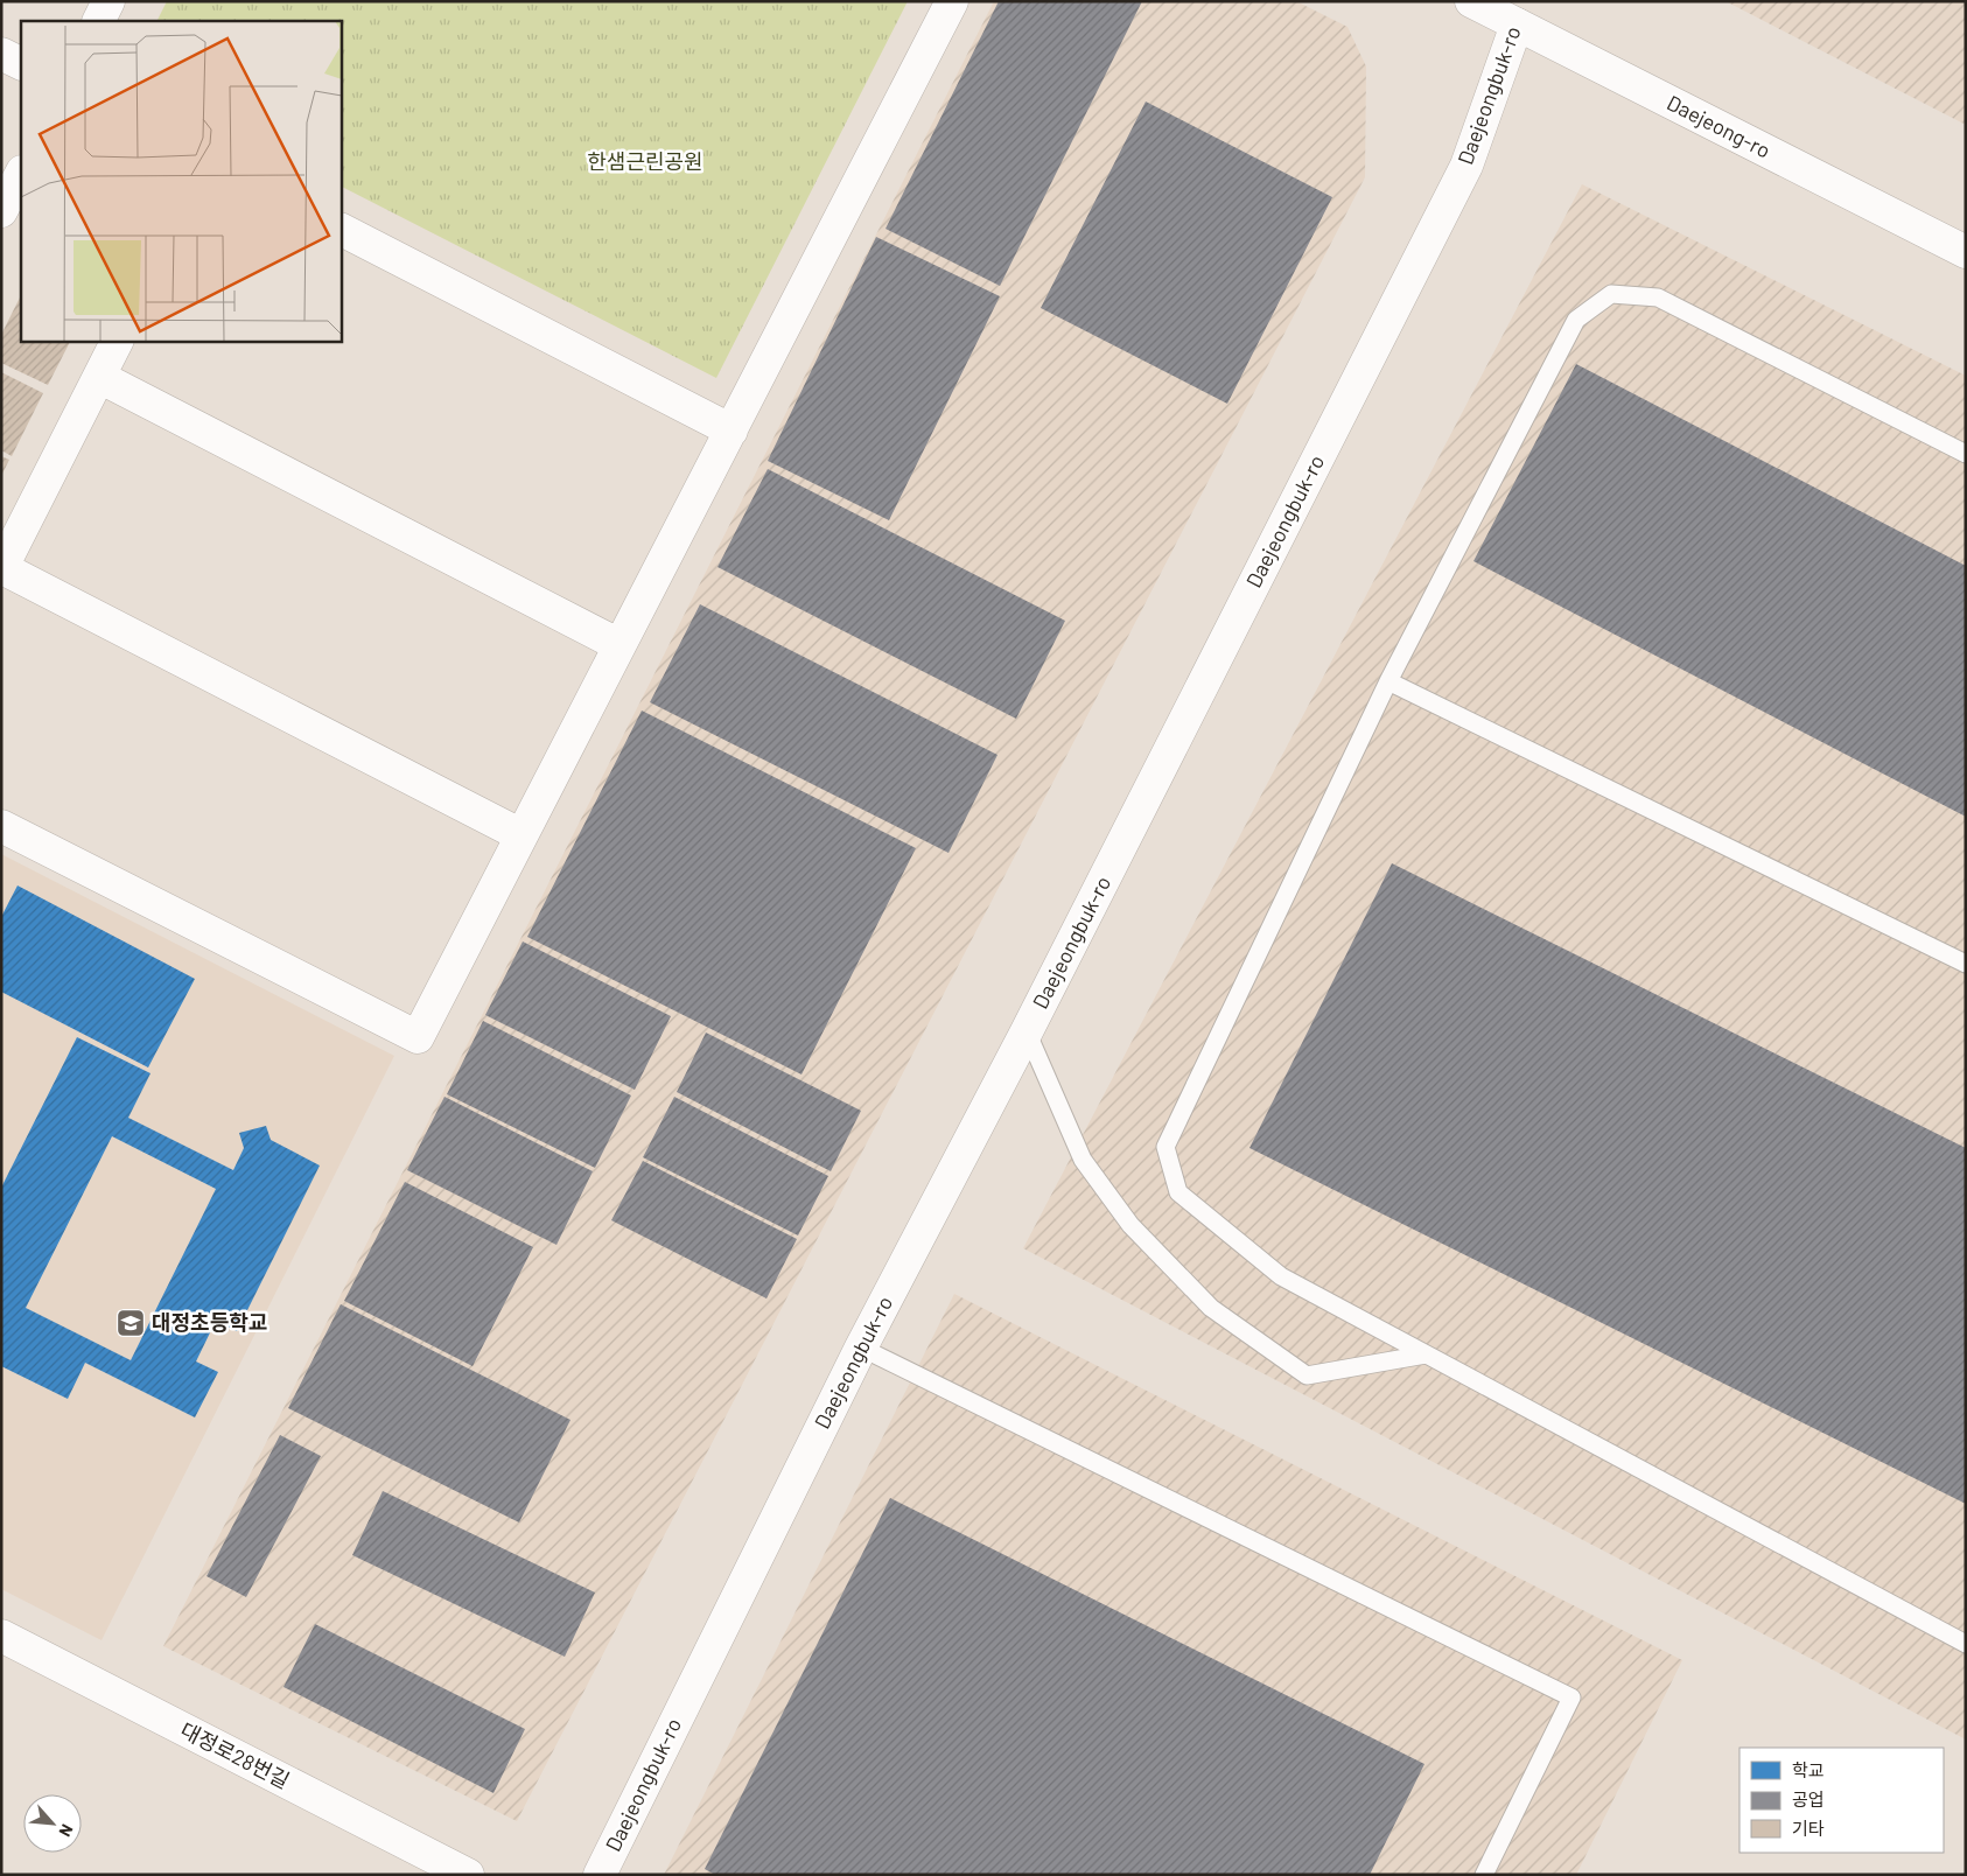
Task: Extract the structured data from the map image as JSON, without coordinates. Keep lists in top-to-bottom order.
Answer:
{
  "streets": {
    "street": ["Daejeongbuk-ro", "Daejeong-ro", "대정로28번길"]
  },
  "crossings": [
    ["Daejeongbuk-ro", "Daejeong-ro"]
  ],
  "parks": ["한샘근린공원"],
  "places": {
    "school or university": ["대정초등학교"]
  },
  "legend": ["학교", "공업", "기타"],
  "north": "bottom right"
}
